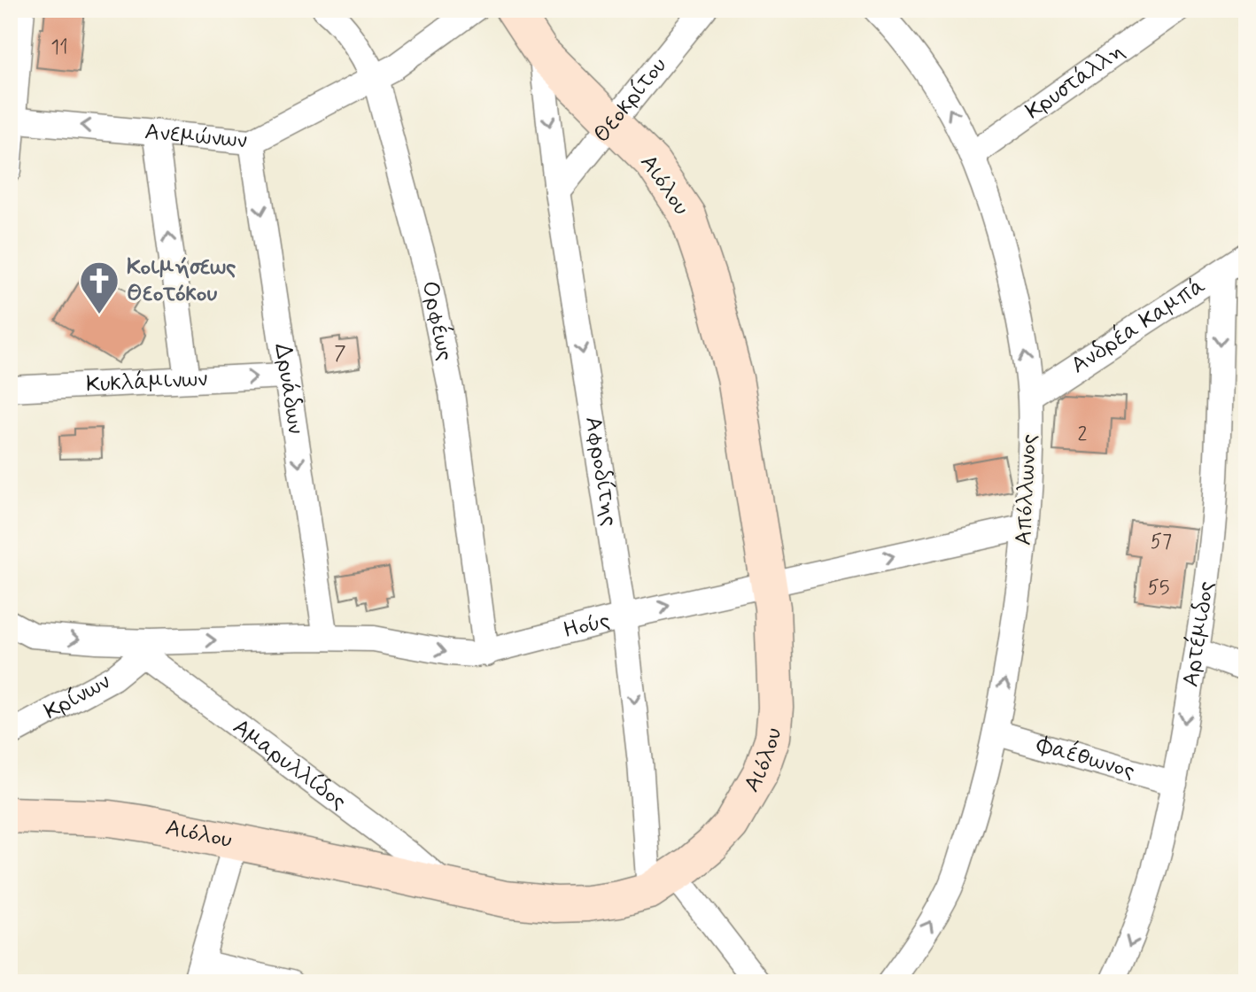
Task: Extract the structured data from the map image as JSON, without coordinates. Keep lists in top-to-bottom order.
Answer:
{
  "streets": {
    "street": [
      "Κρυστάλλη",
      "Θεοκρίτου",
      "Ανεμώνων",
      "Αιόλου",
      "Ορφέως",
      "Ανδρέα Καμπά",
      "Κυκλάμινων",
      "Δρυάδων",
      "Αφροδίτης",
      "Απόλλωνος",
      "Ηούς",
      "Αρτέμιδος",
      "Κρίνων",
      "Φαέθωνος",
      "Αμαρυλλίδος"
    ]
  },
  "crossings": [
    ["Κρυστάλλη", "Απόλλωνος"],
    ["Θεοκρίτου", "Αιόλου"],
    ["Θεοκρίτου", "Αφροδίτης"],
    ["Ανεμώνων", "Ορφέως"],
    ["Ανεμώνων", "Δρυάδων"],
    ["Αιόλου", "Αφροδίτης"],
    ["Αιόλου", "Ηούς"],
    ["Αιόλου", "Αμαρυλλίδος"],
    ["Ορφέως", "Ηούς"],
    ["Ανδρέα Καμπά", "Απόλλωνος"],
    ["Ανδρέα Καμπά", "Αρτέμιδος"],
    ["Κυκλάμινων", "Δρυάδων"],
    ["Δρυάδων", "Ηούς"],
    ["Αφροδίτης", "Ηούς"],
    ["Απόλλωνος", "Ηούς"],
    ["Απόλλωνος", "Φαέθωνος"],
    ["Ηούς", "Κρίνων"],
    ["Ηούς", "Αμαρυλλίδος"],
    ["Αρτέμιδος", "Φαέθωνος"],
    ["Κρίνων", "Αμαρυλλίδος"]
  ],
  "one_way": [
    "Κυκλάμινων",
    "Αφροδίτης",
    "Απόλλωνος",
    "Ηούς",
    "Αρτέμιδος"
  ],
  "places": {
    "church": ["Κοιμήσεως Θεοτόκου"]
  },
  "house_numbers": [
    "11",
    "7",
    "2",
    "57",
    "55"
  ]
}
